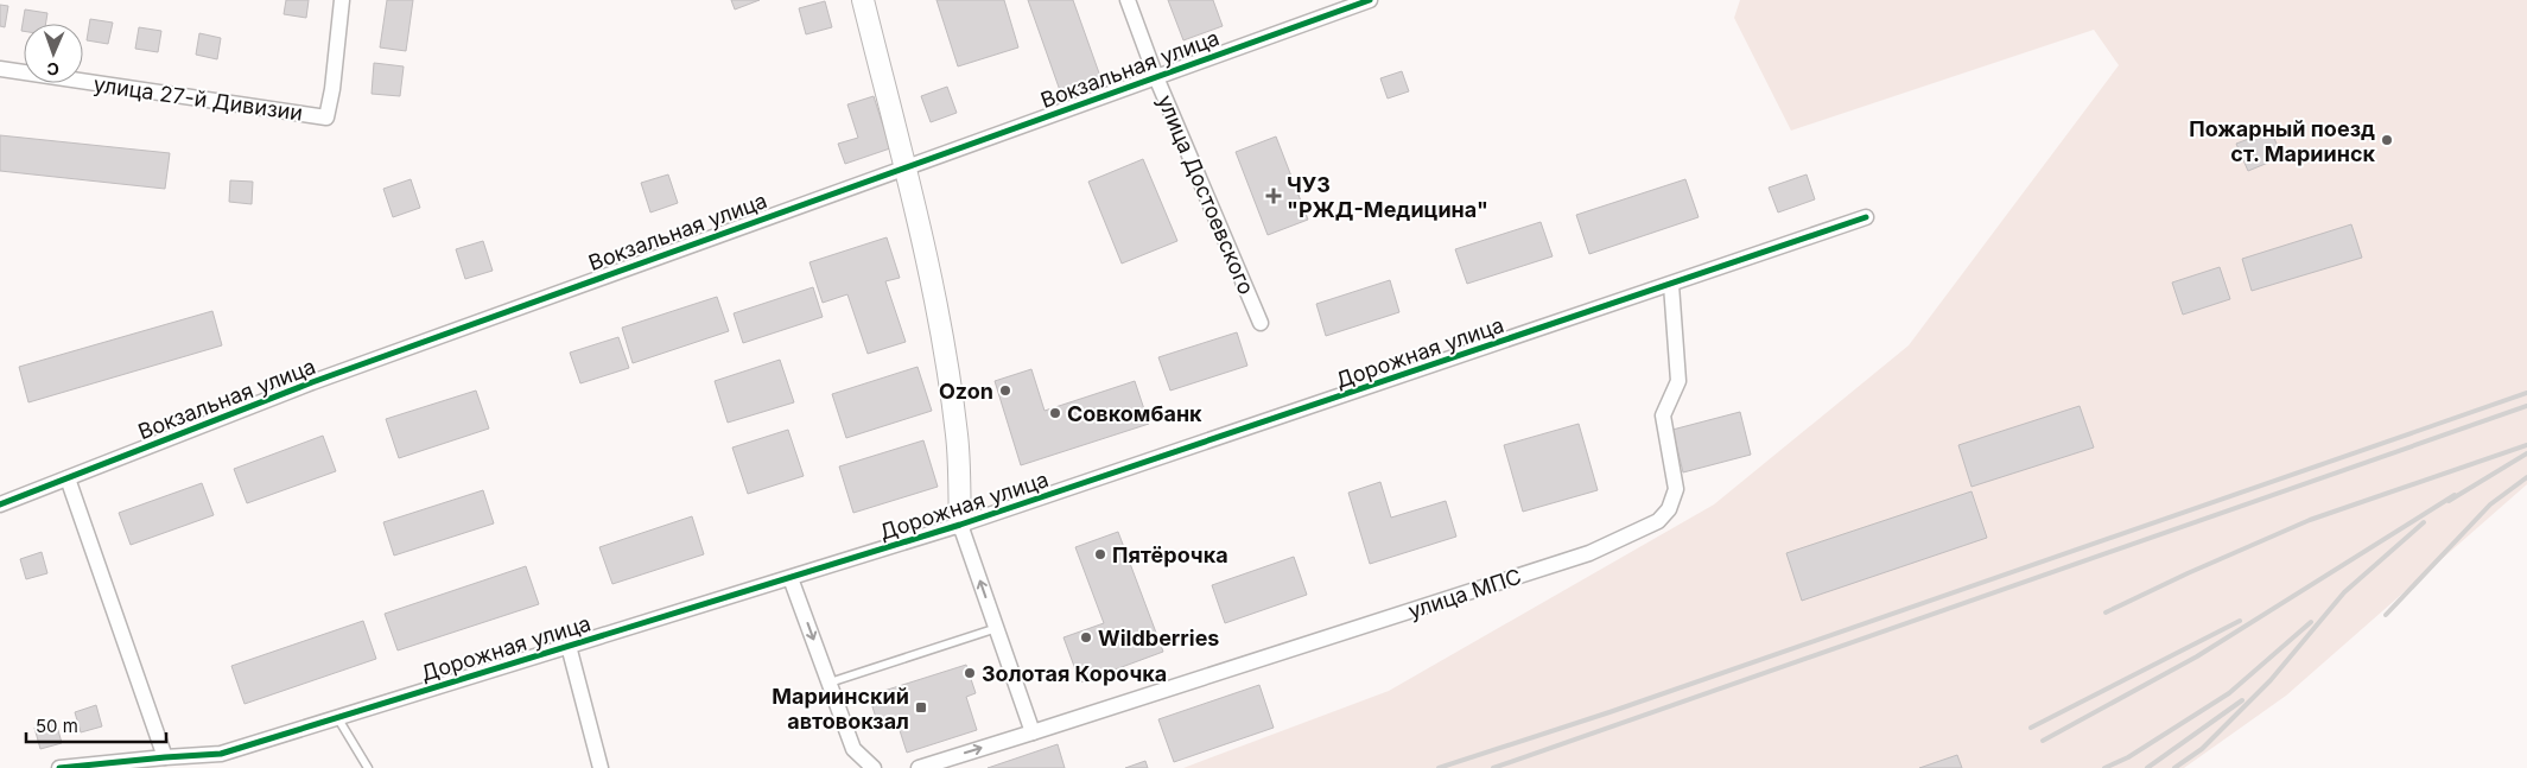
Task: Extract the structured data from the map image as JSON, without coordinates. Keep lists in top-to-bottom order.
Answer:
{
  "streets": {
    "street": [
      "Вокзальная улица",
      "улица 27-й Дивизии",
      "улица Достоевского",
      "Дорожная улица",
      "улица МПС"
    ]
  },
  "crossings": [
    ["Вокзальная улица", "улица Достоевского"],
    ["Дорожная улица", "улица МПС"]
  ],
  "places": {
    "other": [
      "Пожарный поезд ст. Мариинск",
      "Ozon",
      "Совкомбанк",
      "Пятёрочка",
      "Wildberries",
      "Золотая Корочка"
    ],
    "health": ["ЧУЗ \"РЖД-Медицина\""],
    "transit": ["Мариинский автовокзал"]
  },
  "scale_bar": "50 m",
  "north": "bottom"
}
